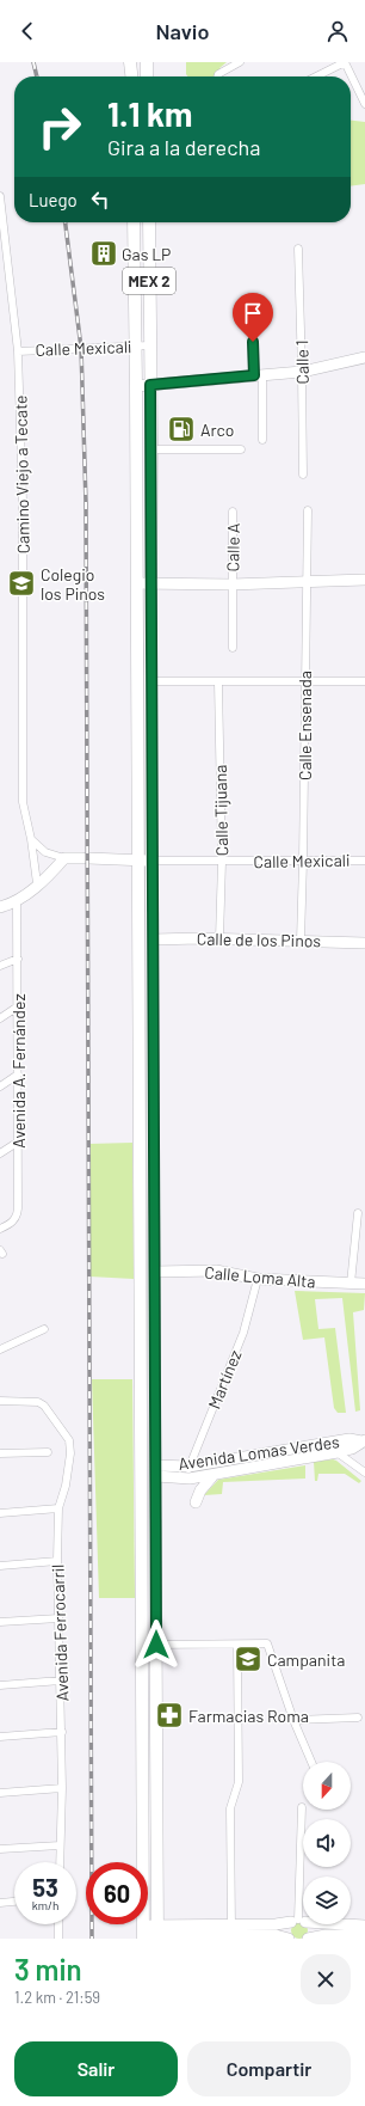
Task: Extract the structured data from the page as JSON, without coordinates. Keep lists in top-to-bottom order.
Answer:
{
  "streets": {
    "main road": ["MEX 2"],
    "street": [
      "Calle Mexicali",
      "Calle 1",
      "Camino Viejo a Tecate",
      "Calle A",
      "Calle Ensenada",
      "Calle Tijuana",
      "Calle de los Pinos",
      "Avenida A. Fernández",
      "Calle Loma Alta",
      "Martínez",
      "Avenida Lomas Verdes",
      "Avenida Ferrocarril"
    ]
  },
  "crossings": [
    ["MEX 2", "Calle Mexicali"],
    ["MEX 2", "Calle de los Pinos"],
    ["MEX 2", "Calle Loma Alta"],
    ["MEX 2", "Avenida Lomas Verdes"],
    ["Calle Mexicali", "Camino Viejo a Tecate"],
    ["Calle Mexicali", "Calle Ensenada"],
    ["Calle Mexicali", "Calle Tijuana"],
    ["Calle Ensenada", "Calle de los Pinos"],
    ["Calle Tijuana", "Calle de los Pinos"],
    ["Calle Loma Alta", "Martínez"],
    ["Martínez", "Avenida Lomas Verdes"]
  ],
  "places": {
    "building": ["Gas LP"],
    "fuel station": ["Arco"],
    "school or university": ["Colegio los Pinos", "Campanita"],
    "pharmacy": ["Farmacias Roma"]
  },
  "north": "bottom",
  "page": {
    "header": "Navio",
    "turn": ["1.1 km", "Gira a la derecha"],
    "then": "Luego",
    "speed": "53 km/h",
    "limit": "60",
    "heading": ["3 min", "1.2 km · 21:59"],
    "buttons": ["Salir", "Compartir"]
  }
}
